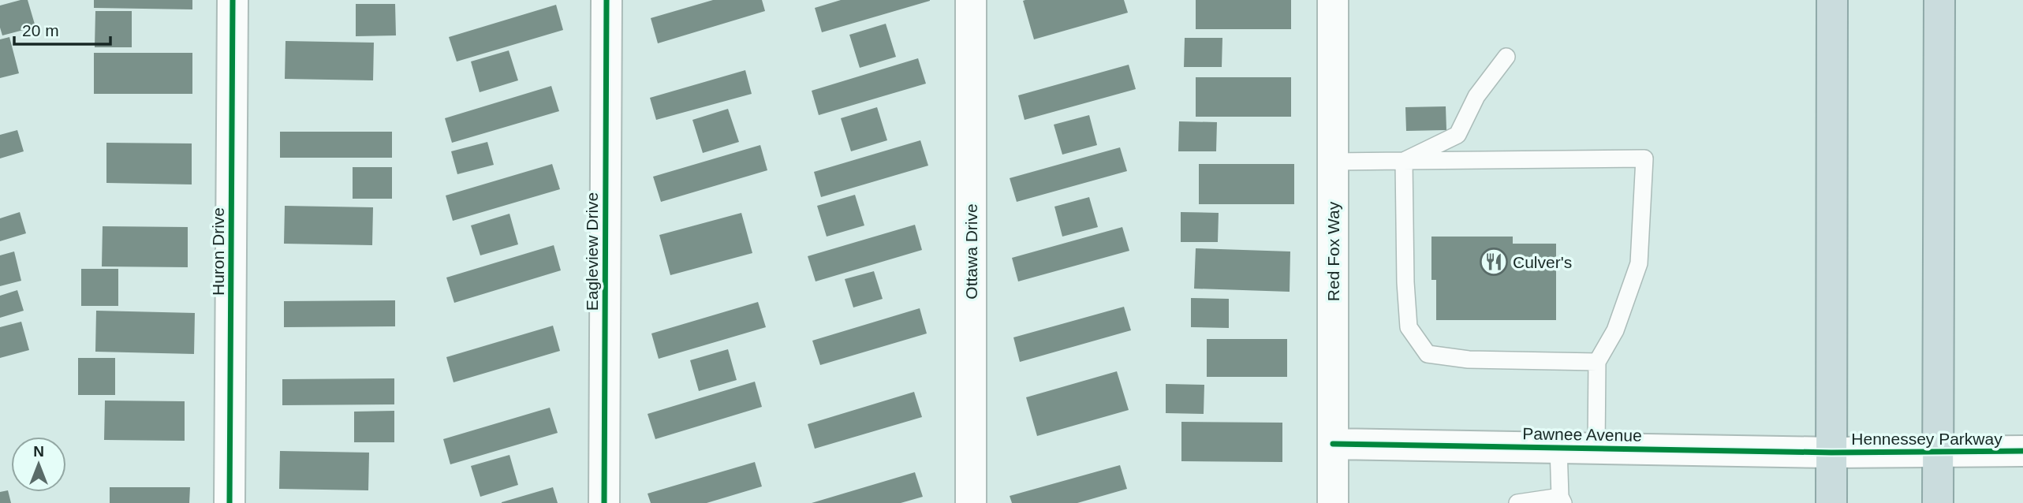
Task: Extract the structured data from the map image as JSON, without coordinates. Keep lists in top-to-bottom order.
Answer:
{
  "streets": {
    "street": [
      "Huron Drive",
      "Eagleview Drive",
      "Ottawa Drive",
      "Red Fox Way",
      "Pawnee Avenue",
      "Hennessey Parkway"
    ]
  },
  "crossings": [
    ["Red Fox Way", "Pawnee Avenue"],
    ["Pawnee Avenue", "Hennessey Parkway"]
  ],
  "places": {
    "restaurant": ["Culver's"]
  },
  "scale_bar": "20 m",
  "north": "top"
}
